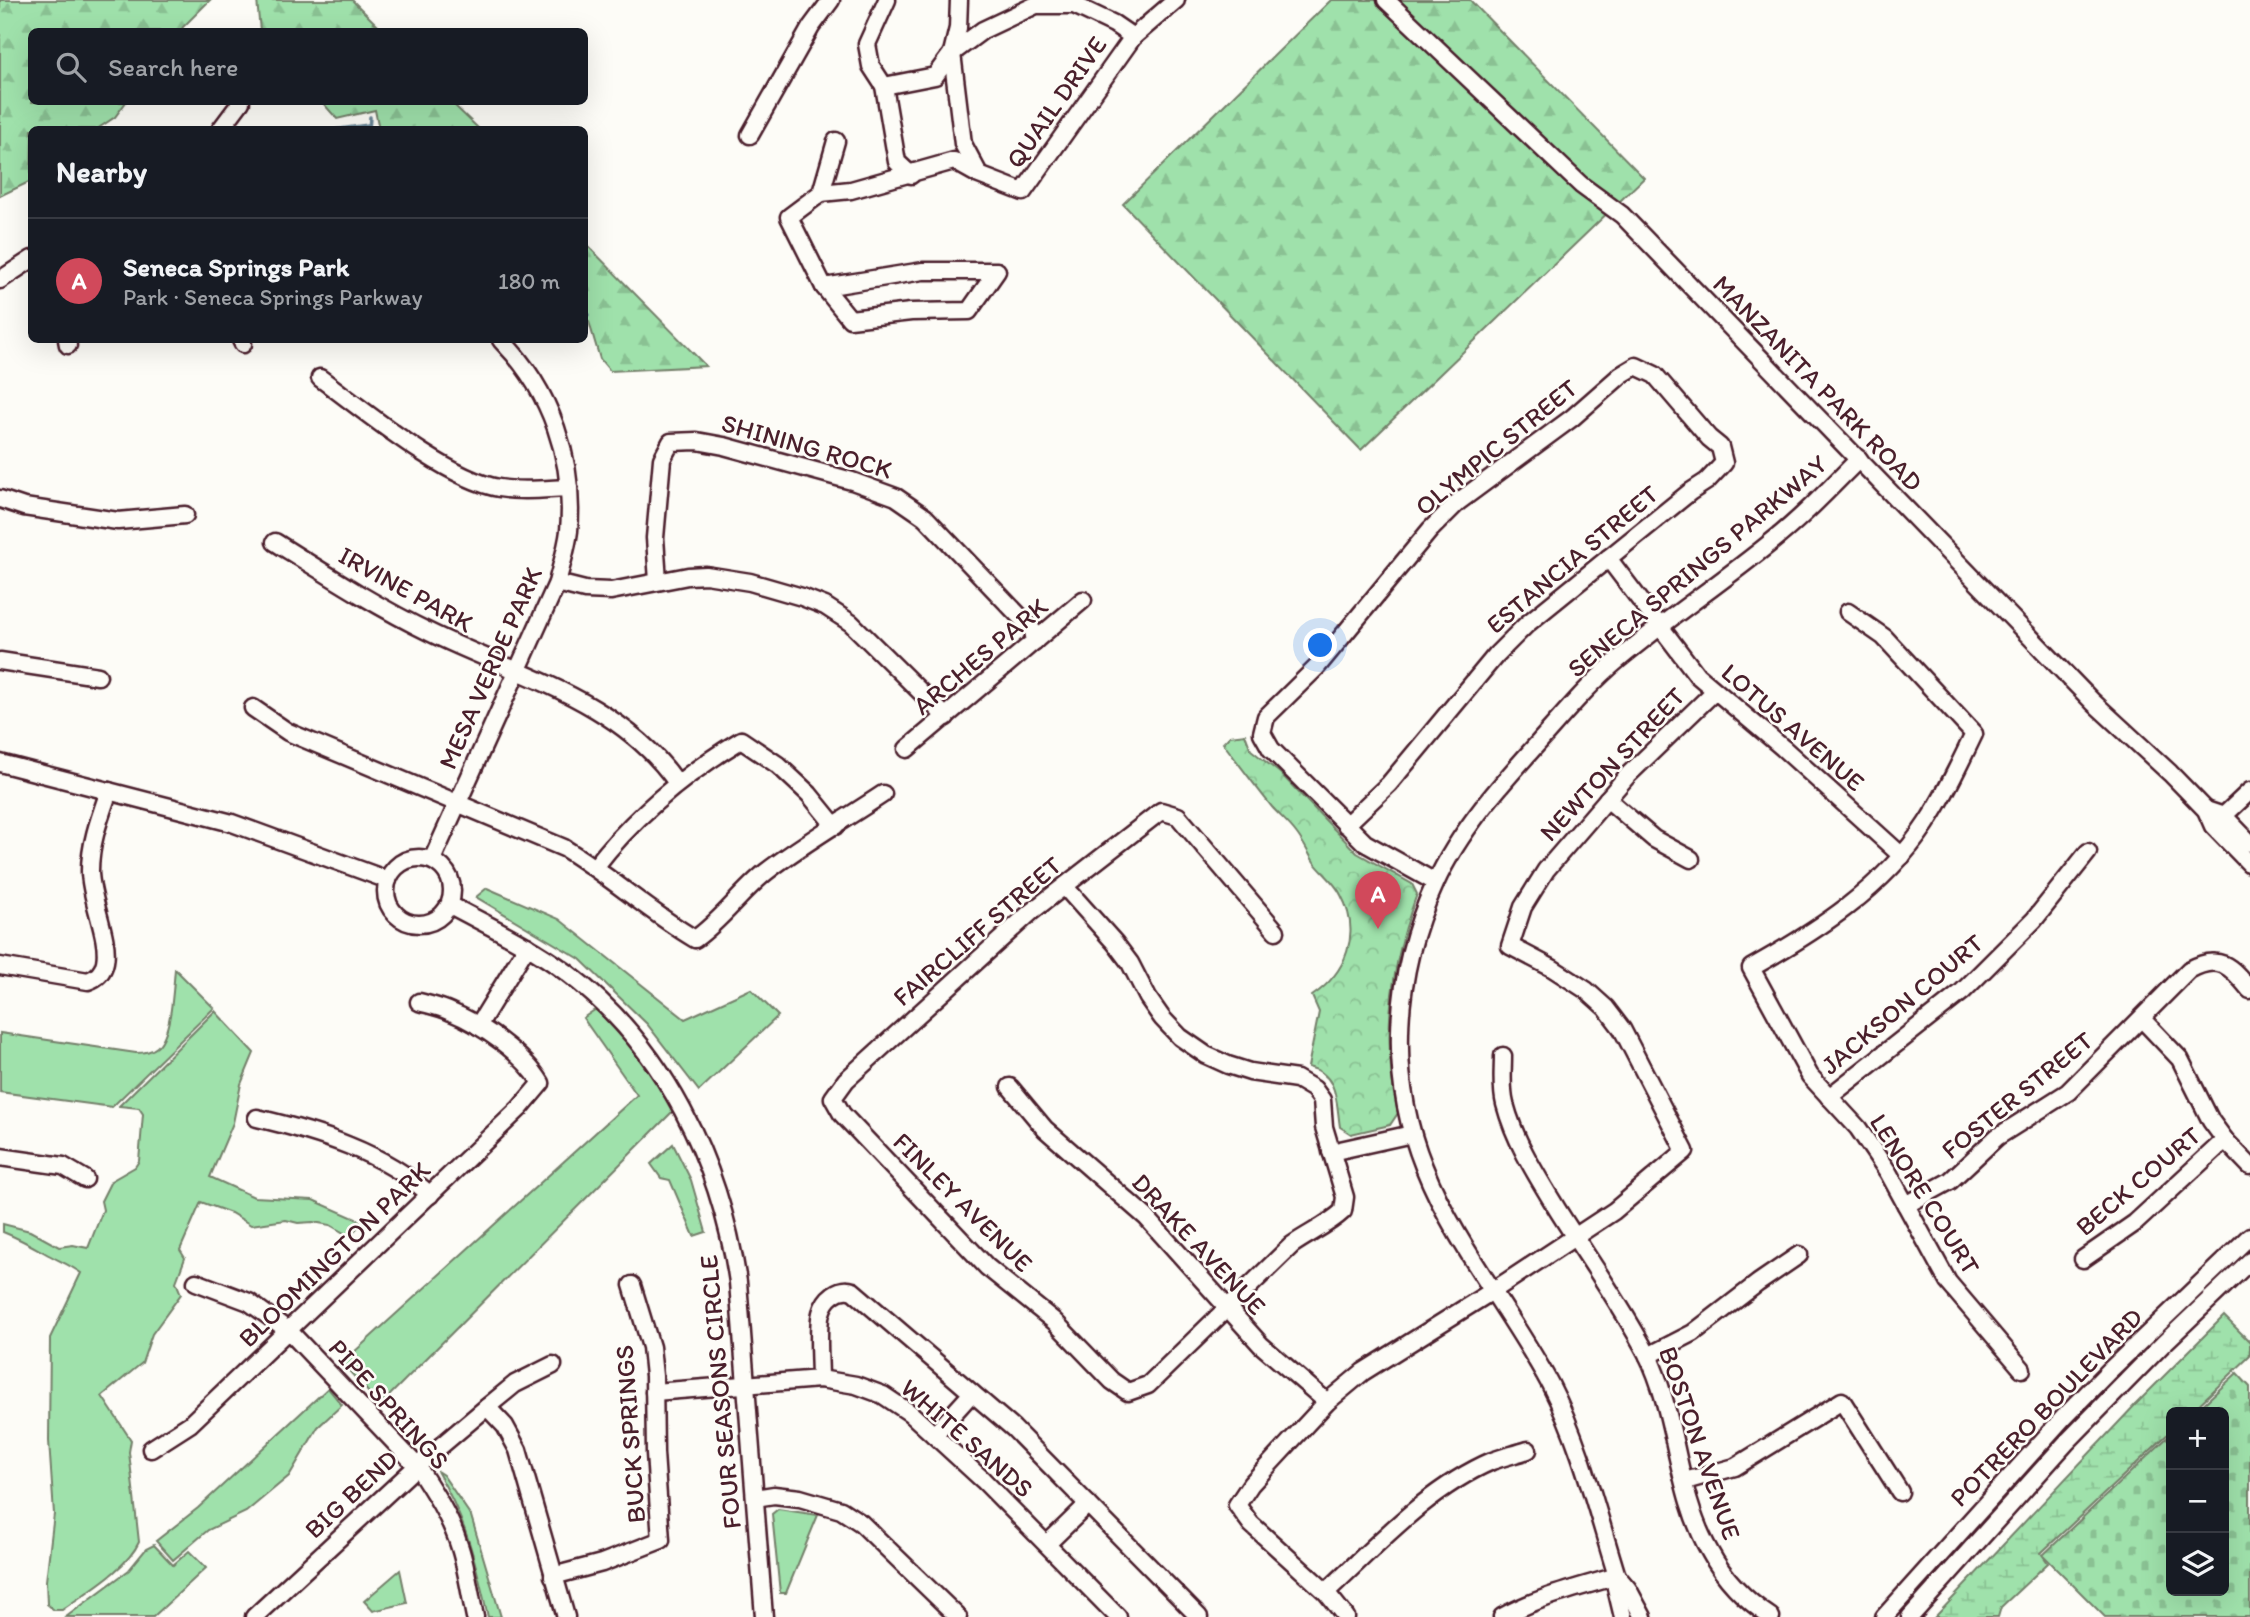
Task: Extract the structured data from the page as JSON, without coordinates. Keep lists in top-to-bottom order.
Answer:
{
  "streets": {
    "street": [
      "QUAIL DRIVE",
      "MANZANITA PARK ROAD",
      "SHINING ROCK",
      "OLYMPIC STREET",
      "ESTANCIA STREET",
      "SENECA SPRINGS PARKWAY",
      "IRVINE PARK",
      "ARCHES PARK",
      "MESA VERDE PARK",
      "LOTUS AVENUE",
      "NEWTON STREET",
      "FAIRCLIFF STREET",
      "JACKSON COURT",
      "FOSTER STREET",
      "BECK COURT",
      "LENORE COURT",
      "FINLEY AVENUE",
      "DRAKE AVENUE",
      "BLOOMINGTON PARK",
      "FOUR SEASONS CIRCLE",
      "PIPE SPRINGS",
      "POTRERO BOULEVARD",
      "BUCK SPRINGS",
      "WHITE SANDS",
      "BOSTON AVENUE",
      "BIG BEND"
    ]
  },
  "crossings": [
    ["MANZANITA PARK ROAD", "SENECA SPRINGS PARKWAY"],
    ["SHINING ROCK", "ARCHES PARK"],
    ["OLYMPIC STREET", "ESTANCIA STREET"],
    ["ESTANCIA STREET", "LOTUS AVENUE"],
    ["SENECA SPRINGS PARKWAY", "LOTUS AVENUE"],
    ["IRVINE PARK", "MESA VERDE PARK"],
    ["MESA VERDE PARK", "FOUR SEASONS CIRCLE"],
    ["LOTUS AVENUE", "NEWTON STREET"],
    ["LOTUS AVENUE", "LENORE COURT"],
    ["NEWTON STREET", "BOSTON AVENUE"],
    ["FAIRCLIFF STREET", "FINLEY AVENUE"],
    ["JACKSON COURT", "LENORE COURT"],
    ["FOSTER STREET", "LENORE COURT"],
    ["FINLEY AVENUE", "DRAKE AVENUE"],
    ["BLOOMINGTON PARK", "PIPE SPRINGS"],
    ["FOUR SEASONS CIRCLE", "WHITE SANDS"],
    ["PIPE SPRINGS", "BIG BEND"],
    ["BUCK SPRINGS", "WHITE SANDS"]
  ],
  "page": {
    "search": "Search here",
    "heading": "Nearby",
    "list": [
      {
        "mark": "A",
        "name": "Seneca Springs Park",
        "note": "Park · Seneca Springs Parkway",
        "value": "180 m"
      }
    ],
    "pins": "A",
    "map_buttons": ["+", "−"]
  }
}
